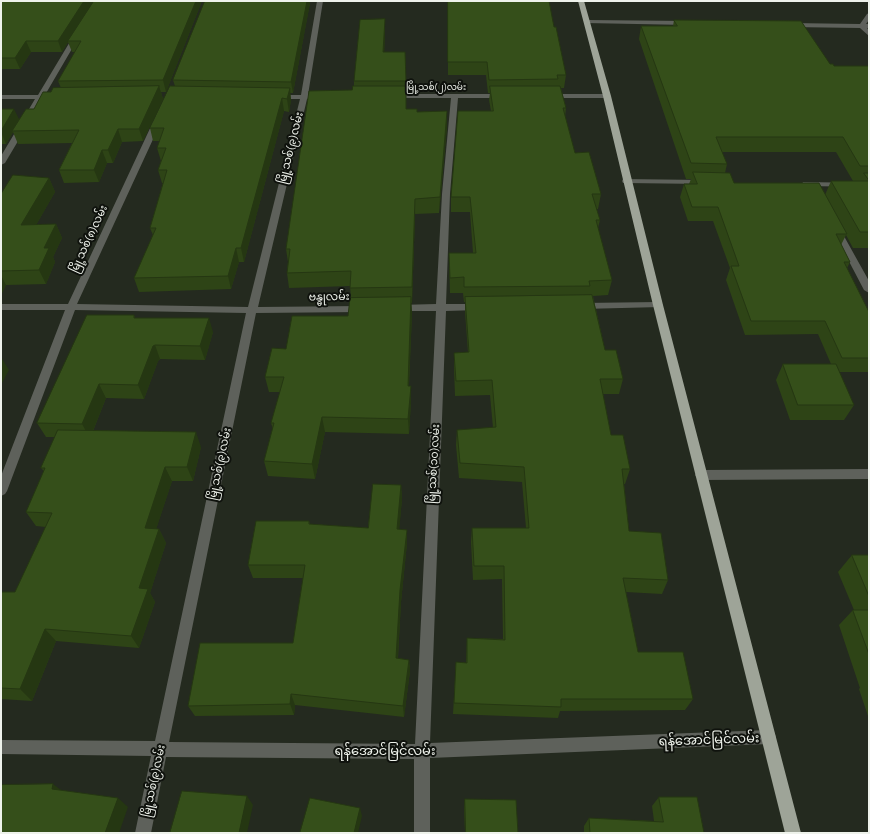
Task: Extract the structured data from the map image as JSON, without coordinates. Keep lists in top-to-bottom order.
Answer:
{
  "streets": {
    "street": [
      "မြို့သစ်(၂)လမ်း",
      "မြို့သစ်(၉)လမ်း",
      "မြို့သစ်(၈)လမ်း",
      "ဗန္ဓုလမ်း",
      "မြို့သစ်(၁၀)လမ်း",
      "ရန်အောင်မြင်လမ်း"
    ]
  },
  "crossings": [
    ["မြို့သစ်(၂)လမ်း", "မြို့သစ်(၁၀)လမ်း"],
    ["မြို့သစ်(၉)လမ်း", "ဗန္ဓုလမ်း"],
    ["မြို့သစ်(၉)လမ်း", "ရန်အောင်မြင်လမ်း"],
    ["မြို့သစ်(၈)လမ်း", "ဗန္ဓုလမ်း"],
    ["မြို့သစ်(၁၀)လမ်း", "ရန်အောင်မြင်လမ်း"]
  ]
}
